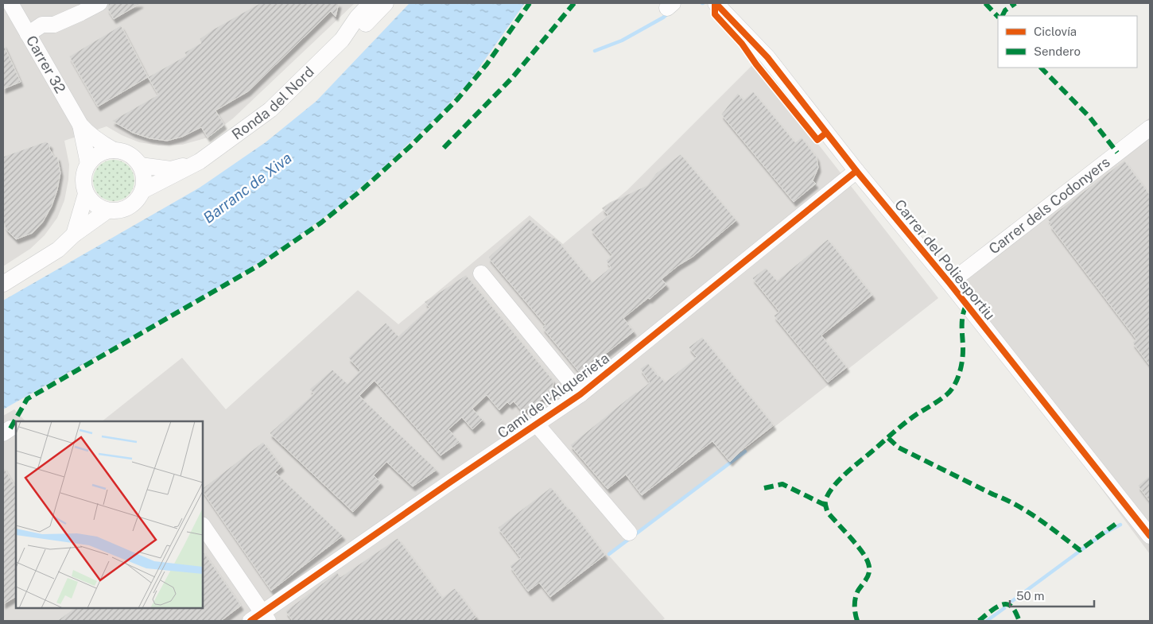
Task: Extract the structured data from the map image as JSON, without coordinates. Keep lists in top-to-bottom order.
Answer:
{
  "streets": {
    "street": [
      "Carrer 32",
      "Ronda del Nord",
      "Carrer dels Codonyers",
      "Carrer del Poliesportiu",
      "Camí de l'Alquerieta"
    ]
  },
  "crossings": [
    ["Carrer 32", "Ronda del Nord"],
    ["Carrer dels Codonyers", "Carrer del Poliesportiu"],
    ["Carrer del Poliesportiu", "Camí de l'Alquerieta"]
  ],
  "water": ["Barranc de Xiva"],
  "legend": ["Ciclovía", "Sendero"],
  "scale_bar": "50 m"
}
